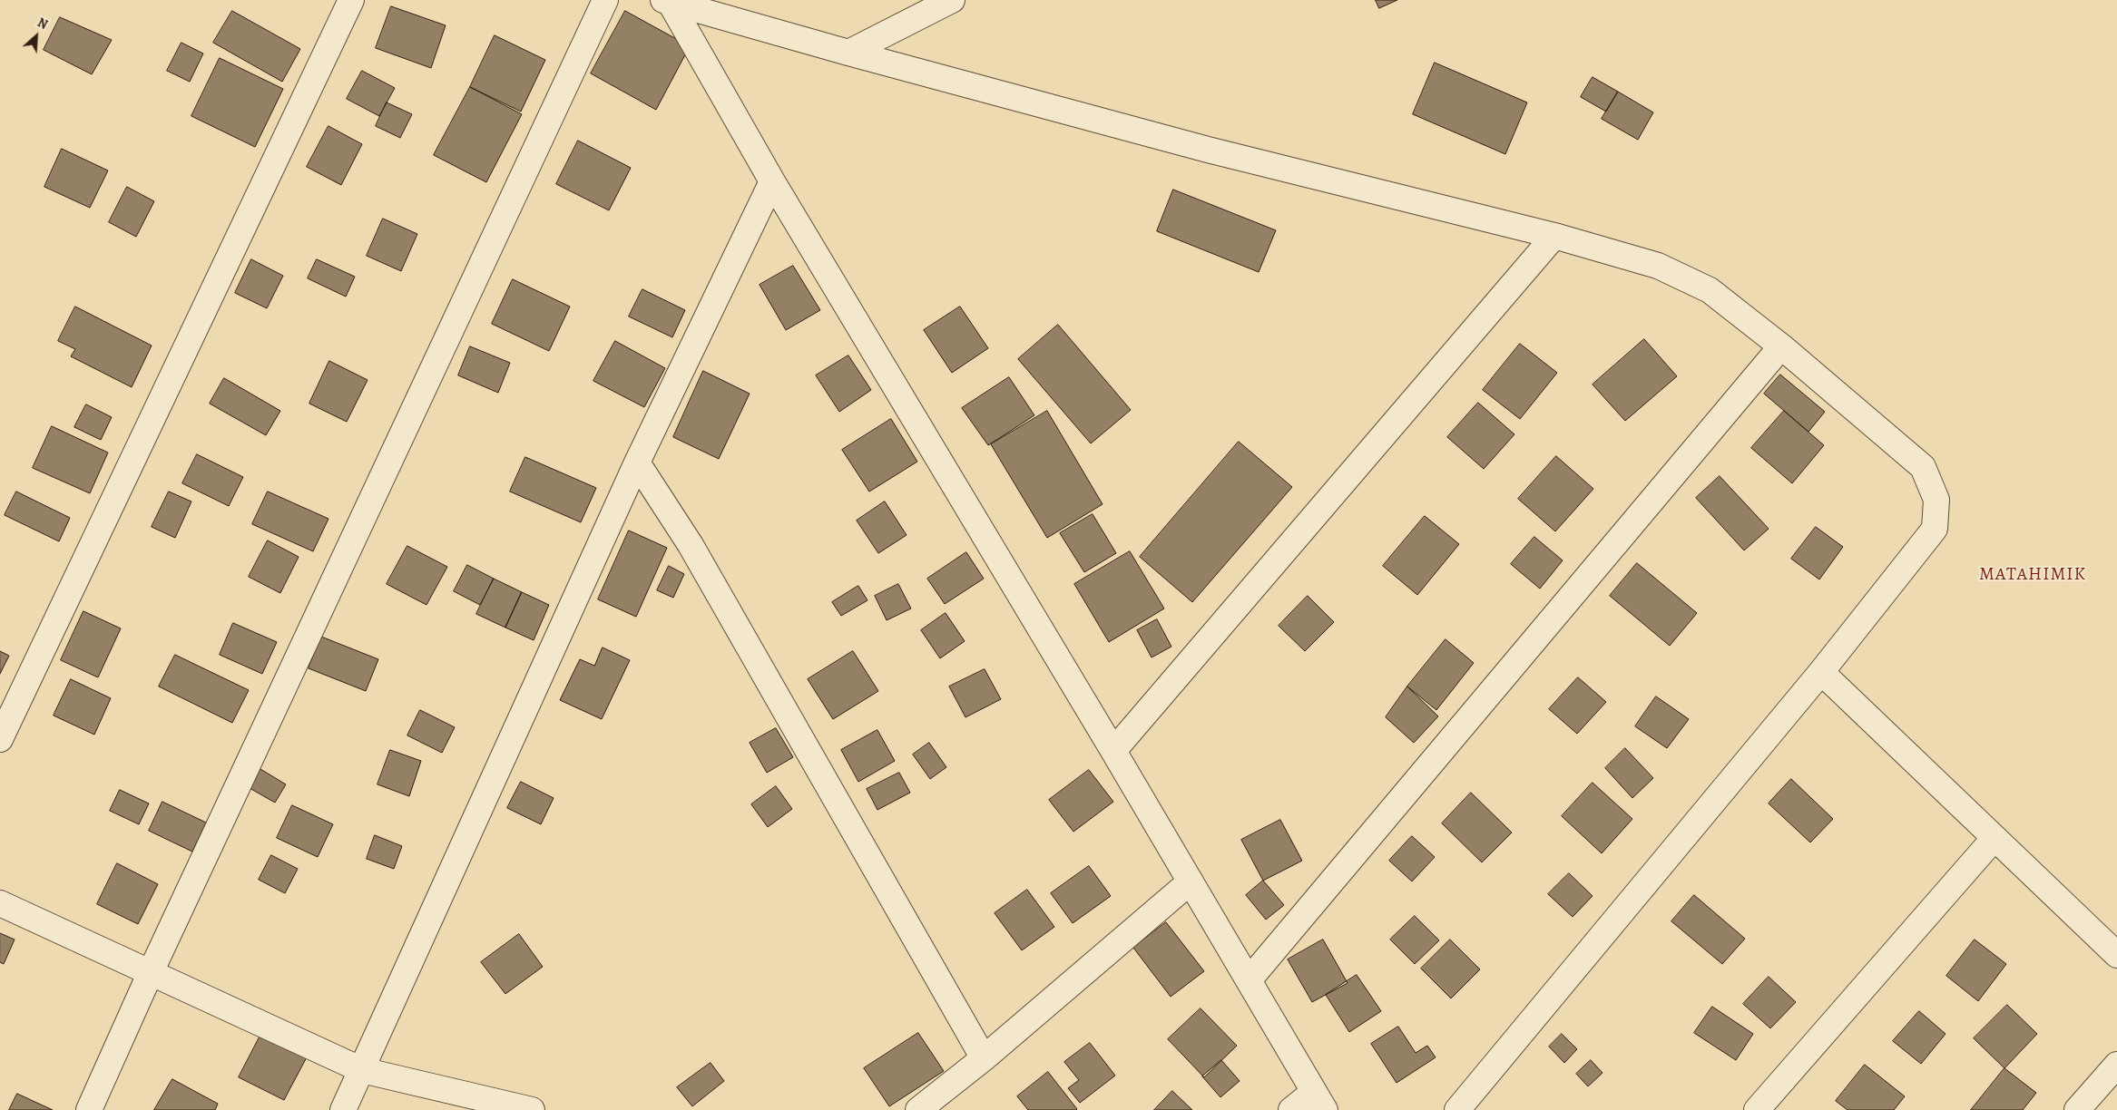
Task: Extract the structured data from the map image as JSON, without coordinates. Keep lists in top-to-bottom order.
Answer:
{
  "districts": ["MATAHIMIK"],
  "north": "top right"
}
